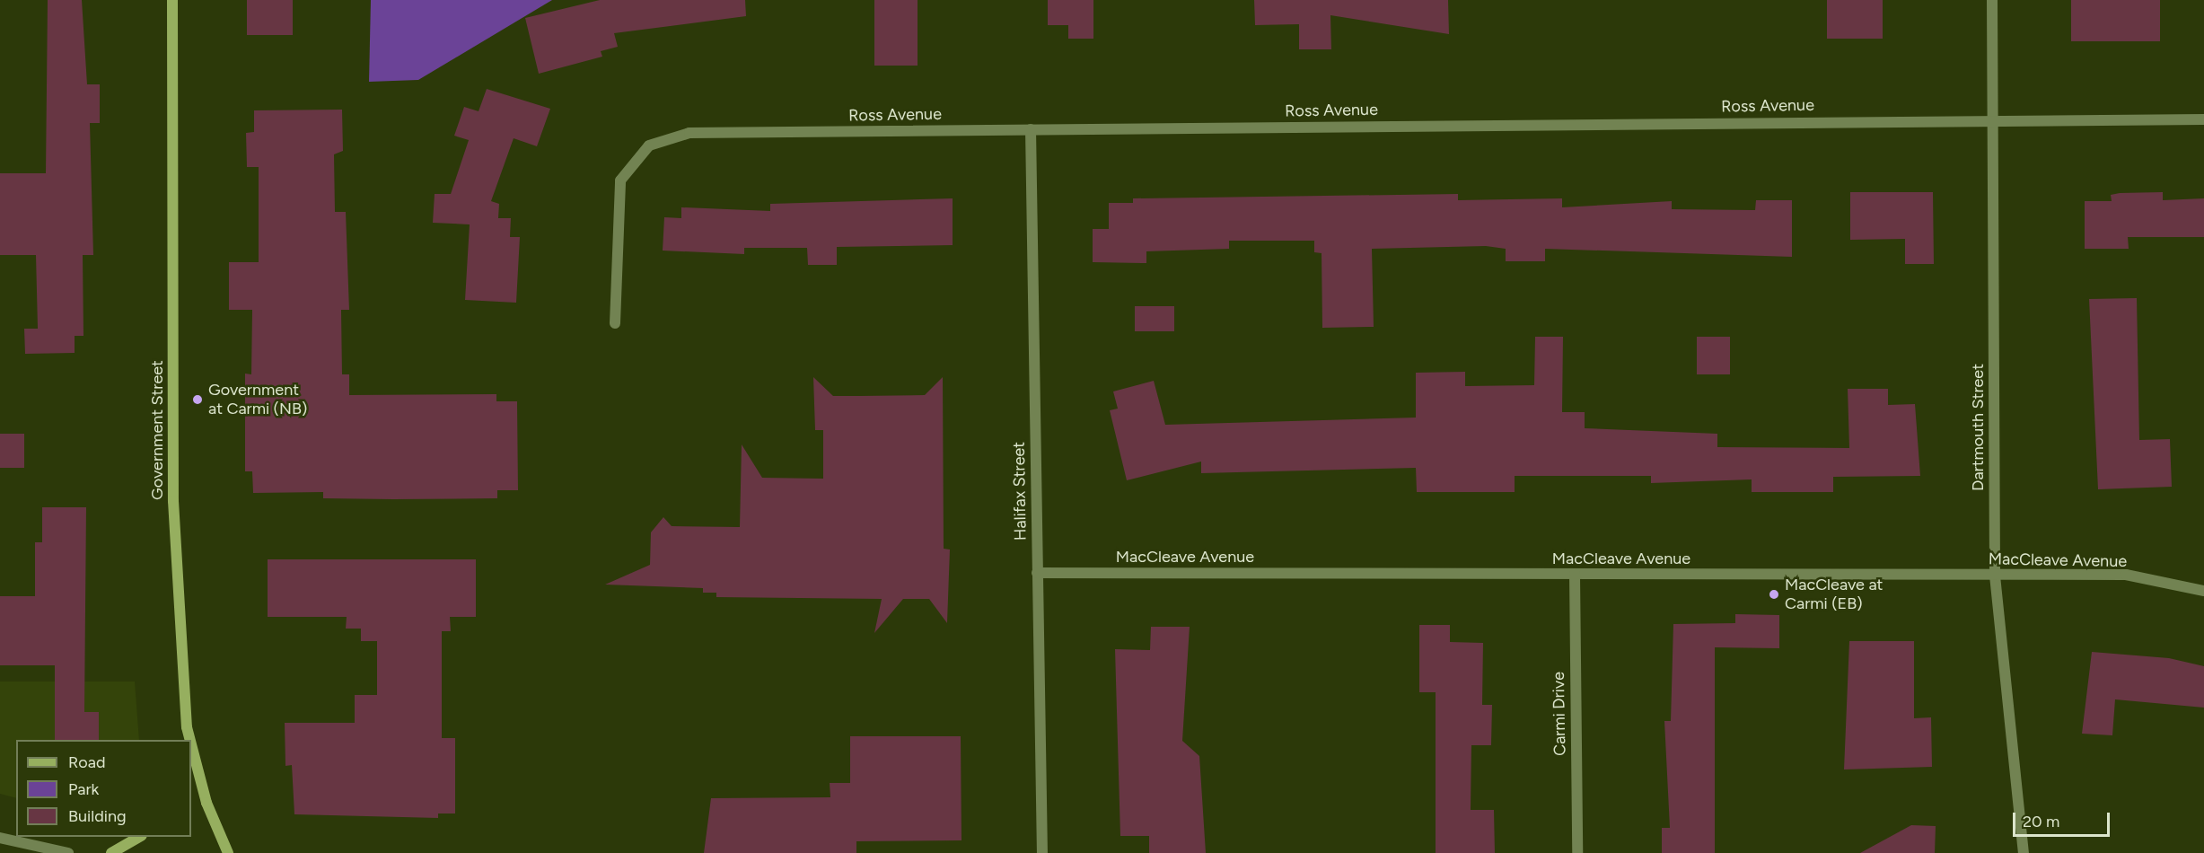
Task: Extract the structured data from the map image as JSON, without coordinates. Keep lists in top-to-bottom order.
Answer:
{
  "streets": {
    "street": [
      "Ross Avenue",
      "Dartmouth Street",
      "Government Street",
      "Halifax Street",
      "MacCleave Avenue",
      "Carmi Drive"
    ]
  },
  "crossings": [
    ["Ross Avenue", "Dartmouth Street"],
    ["Ross Avenue", "Halifax Street"],
    ["Dartmouth Street", "MacCleave Avenue"],
    ["Halifax Street", "MacCleave Avenue"],
    ["MacCleave Avenue", "Carmi Drive"]
  ],
  "places": ["Government at Carmi (NB)", "MacCleave at Carmi (EB)"],
  "legend": ["Road", "Park", "Building"],
  "scale_bar": "20 m"
}
